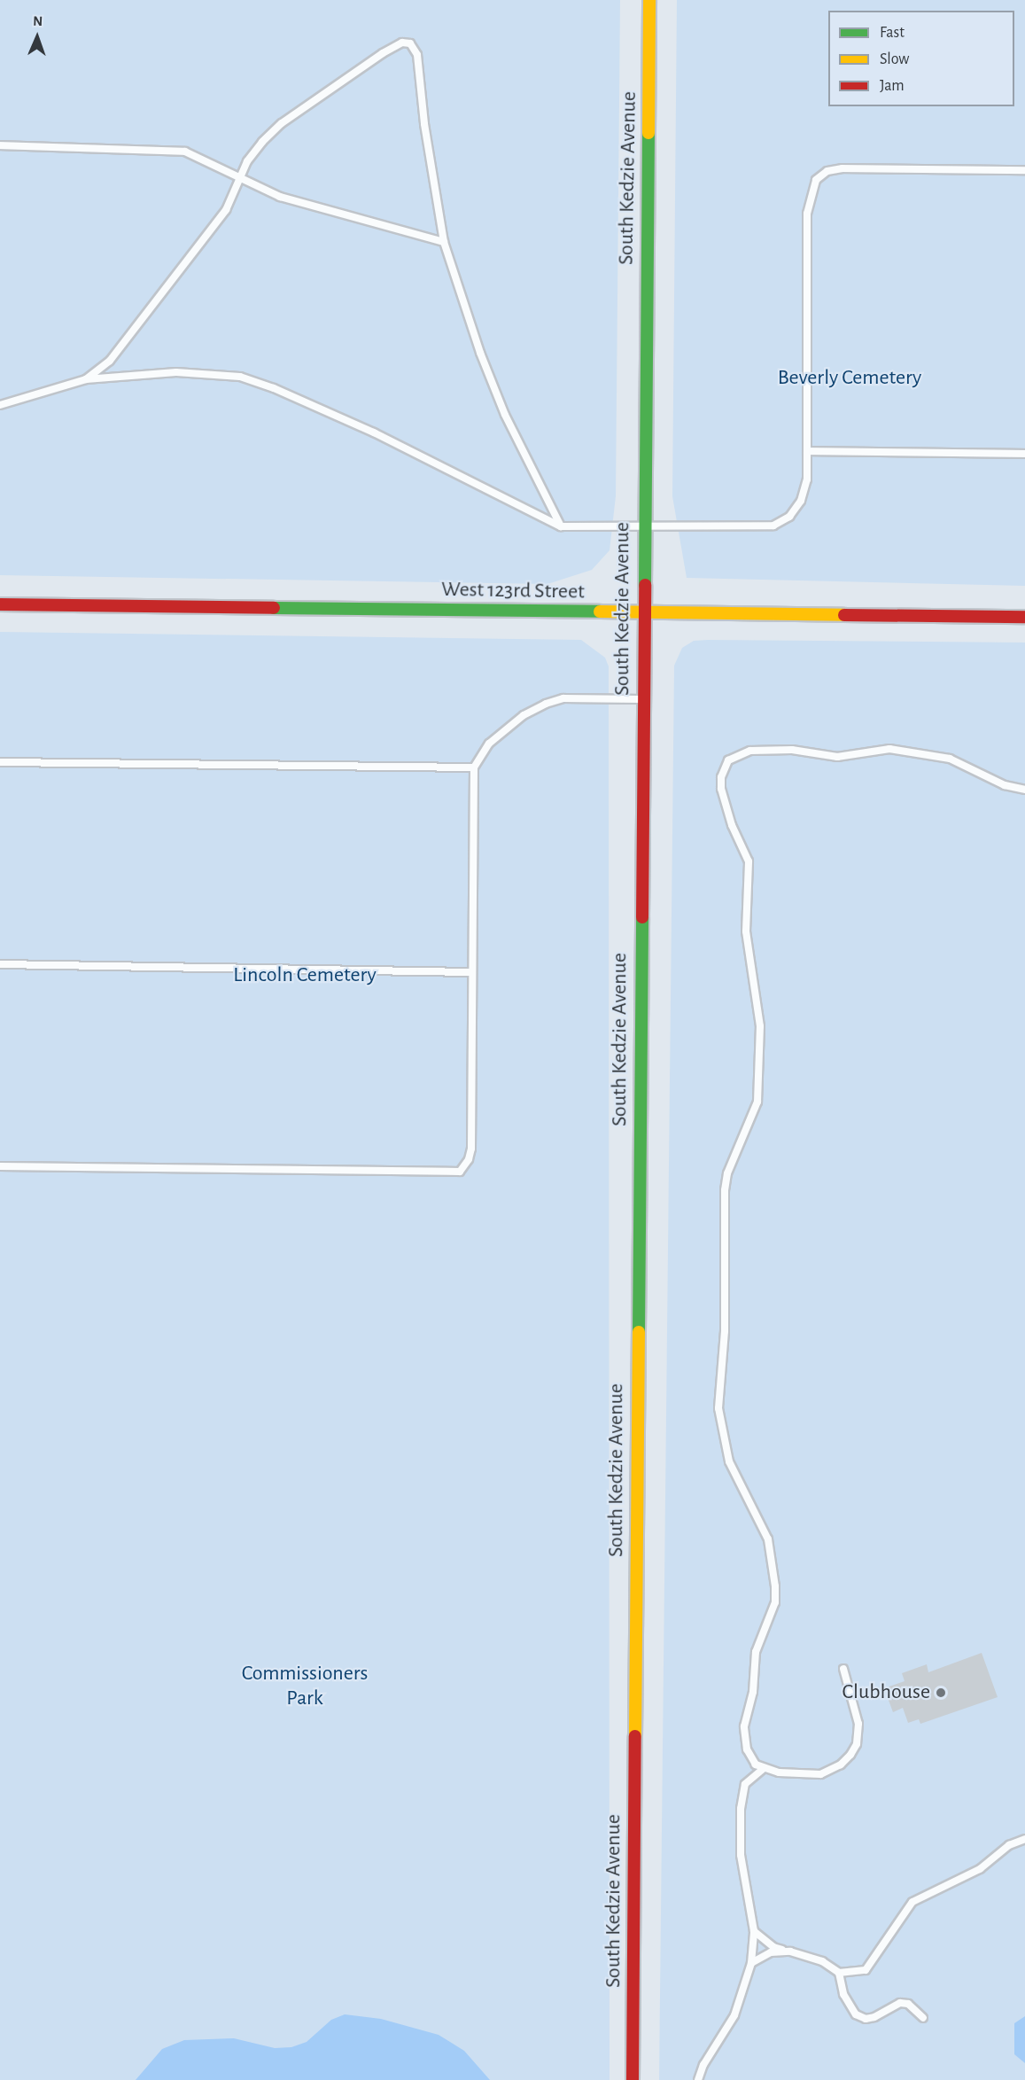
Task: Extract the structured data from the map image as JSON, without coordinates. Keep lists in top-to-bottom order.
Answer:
{
  "streets": {
    "main road": ["South Kedzie Avenue", "West 123rd Street"]
  },
  "crossings": [
    ["South Kedzie Avenue", "West 123rd Street"]
  ],
  "parks": ["Beverly Cemetery", "Lincoln Cemetery", "Commissioners Park"],
  "places": ["Clubhouse"],
  "legend": ["Fast", "Slow", "Jam"],
  "north": "top"
}
